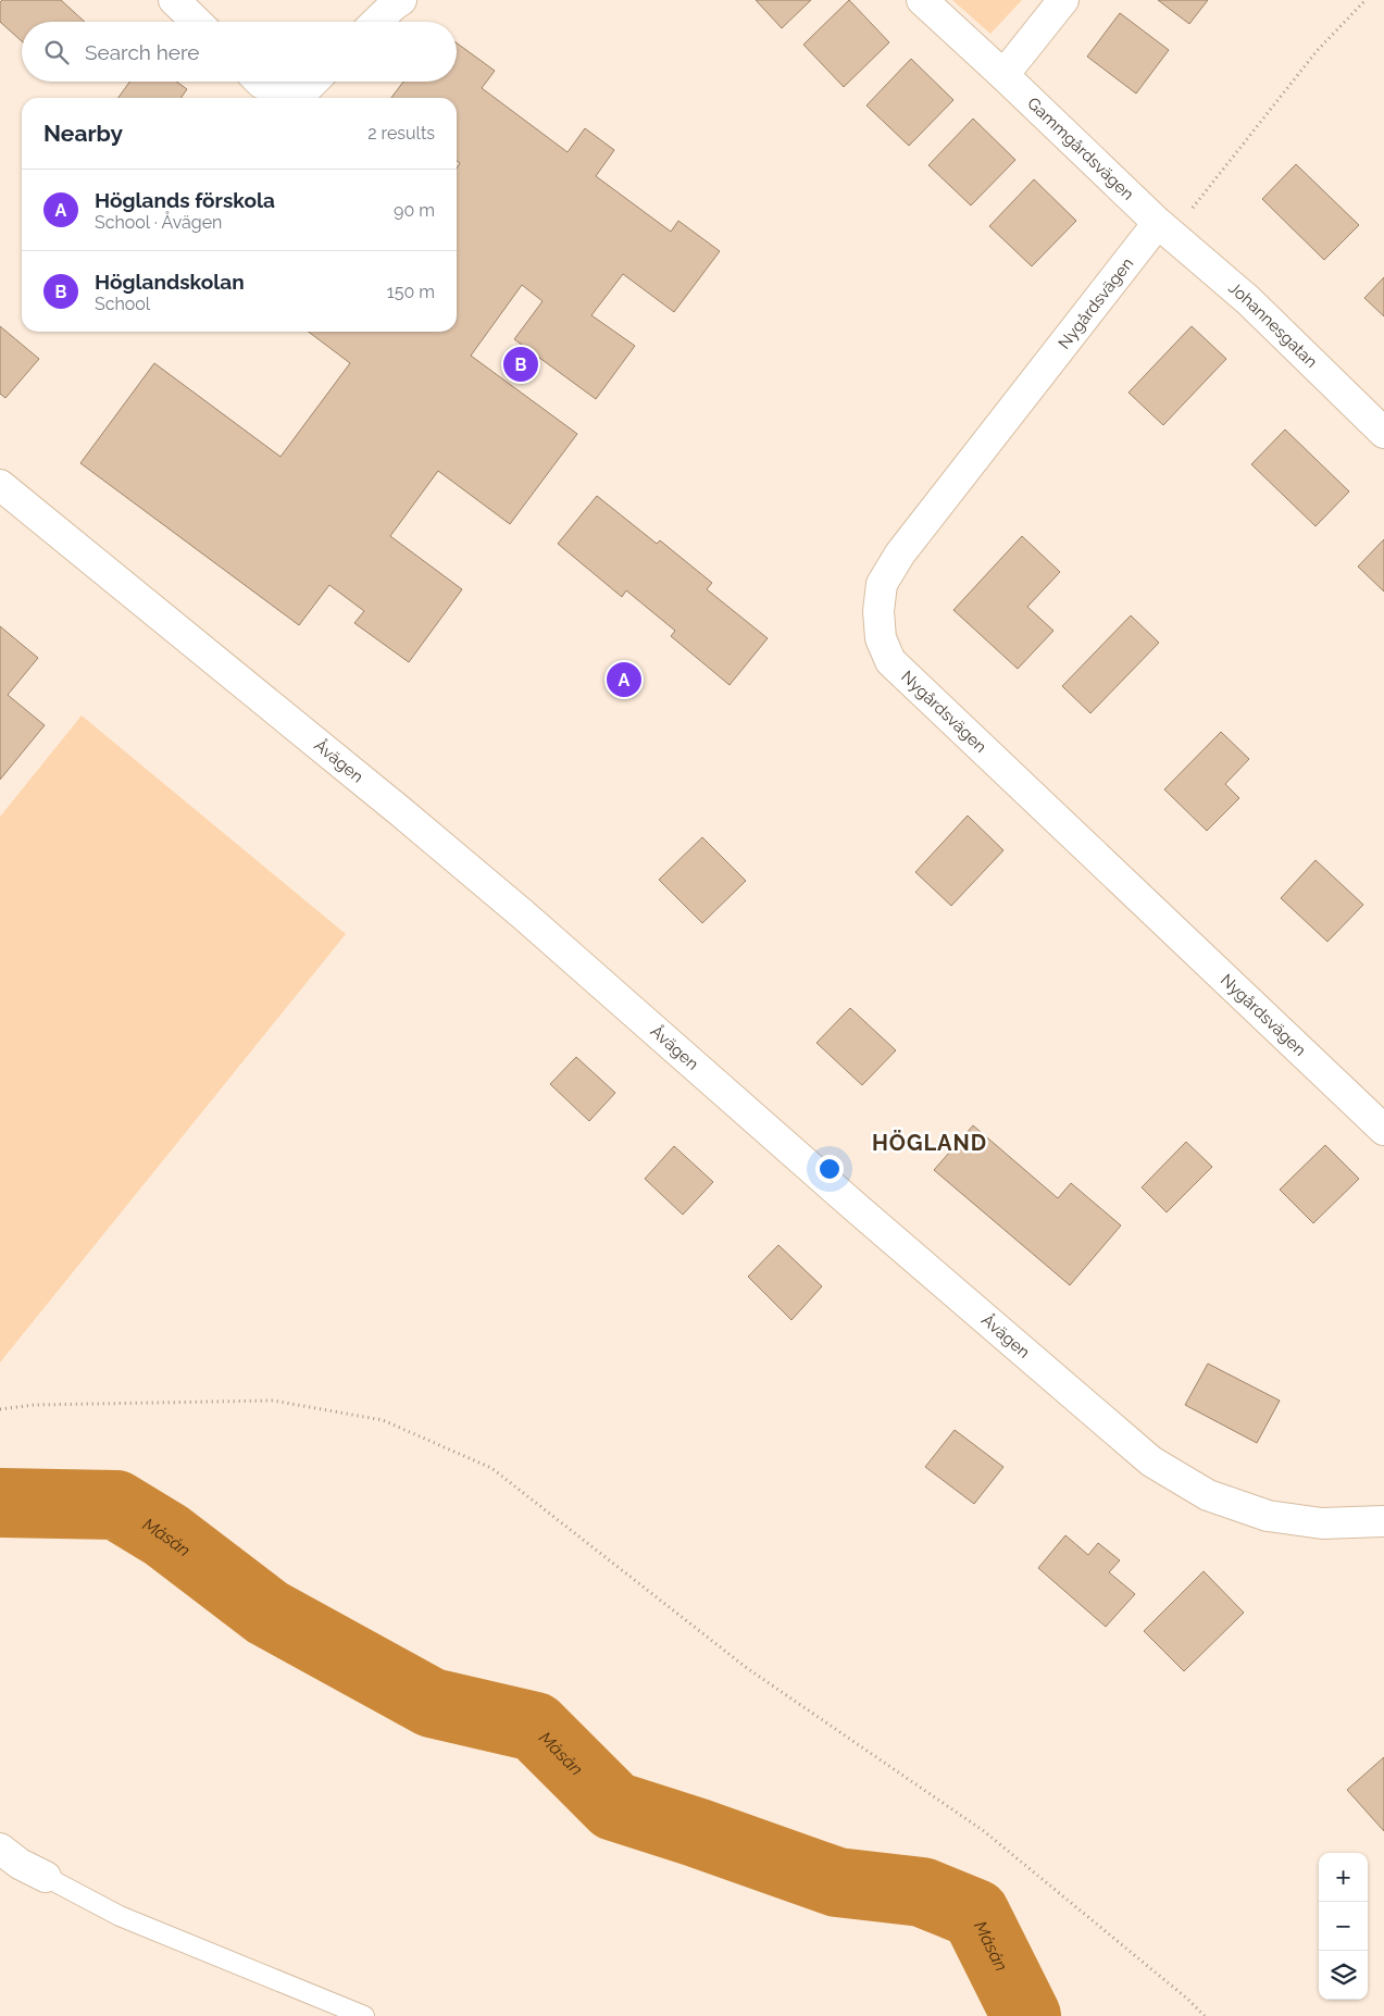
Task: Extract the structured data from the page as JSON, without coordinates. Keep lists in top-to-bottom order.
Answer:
{
  "streets": {
    "street": [
      "Gammgårdsvägen",
      "Nygårdsvägen",
      "Johannesgatan",
      "Åvägen"
    ]
  },
  "crossings": [
    ["Gammgårdsvägen", "Nygårdsvägen"],
    ["Gammgårdsvägen", "Johannesgatan"],
    ["Nygårdsvägen", "Johannesgatan"]
  ],
  "districts": ["HÖGLAND"],
  "water": ["Måsån"],
  "page": {
    "search": "Search here",
    "heading": ["Nearby", "2 results"],
    "list": [
      {
        "mark": "A",
        "name": "Höglands förskola",
        "note": "School · Åvägen",
        "value": "90 m"
      },
      {
        "mark": "B",
        "name": "Höglandskolan",
        "note": "School",
        "value": "150 m"
      }
    ],
    "pins": ["B", "A"],
    "map_buttons": ["+", "−"]
  }
}
